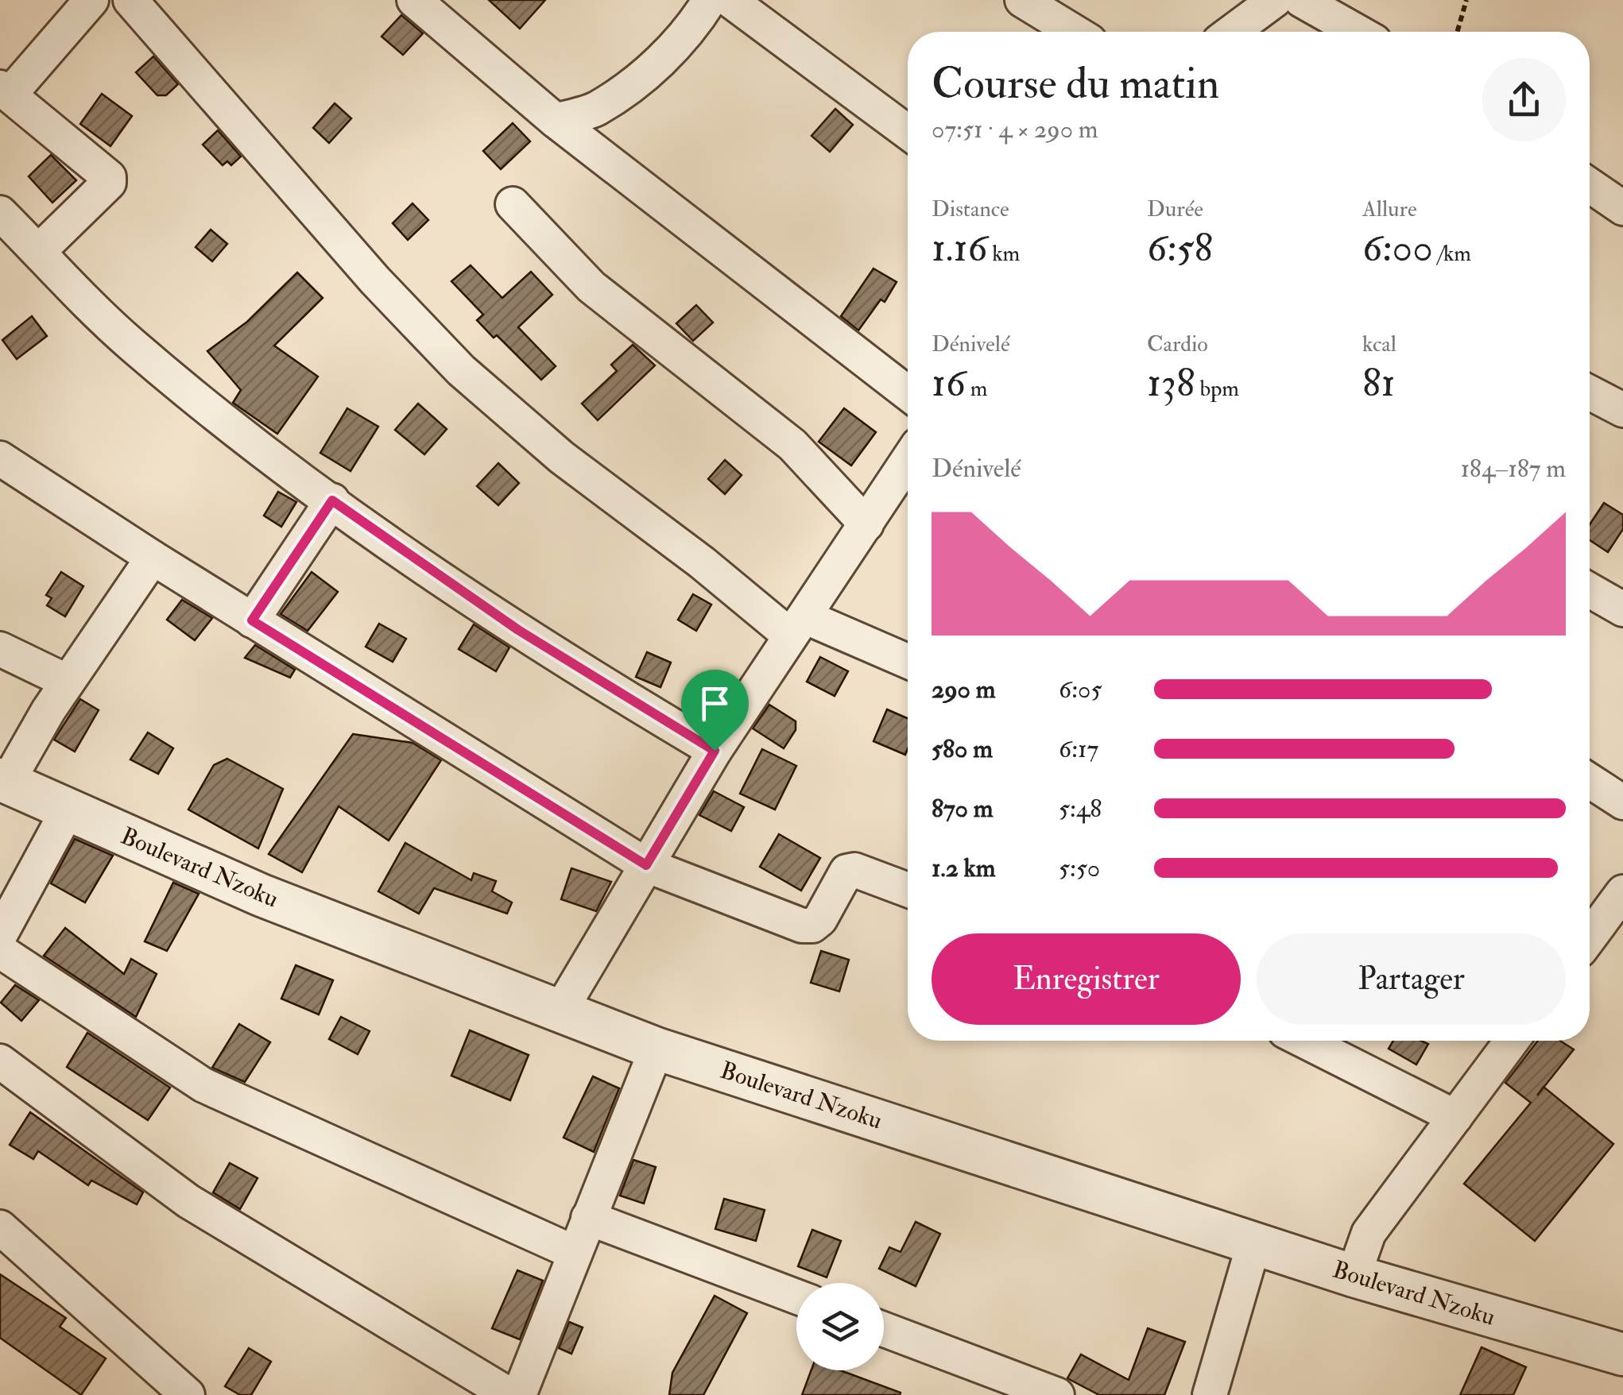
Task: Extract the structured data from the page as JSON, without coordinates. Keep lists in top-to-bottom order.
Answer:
{
  "streets": {
    "street": ["Boulevard Nzoku"]
  },
  "page": {
    "heading": ["Course du matin", "07:51 · 4 × 290 m"],
    "stats": [
      ["Distance", "1.16 km"],
      ["Durée", "6:58"],
      ["Allure", "6:00 /km"],
      ["Dénivelé", "16 m"],
      ["Cardio", "138 bpm"],
      ["kcal", "81"]
    ],
    "chart": ["Dénivelé", "184–187 m"],
    "list": [
      {
        "name": "290 m",
        "note": "6:05"
      },
      {
        "name": "580 m",
        "note": "6:17"
      },
      {
        "name": "870 m",
        "note": "5:48"
      },
      {
        "name": "1.2 km",
        "note": "5:50"
      }
    ],
    "buttons": ["Enregistrer", "Partager"]
  }
}
